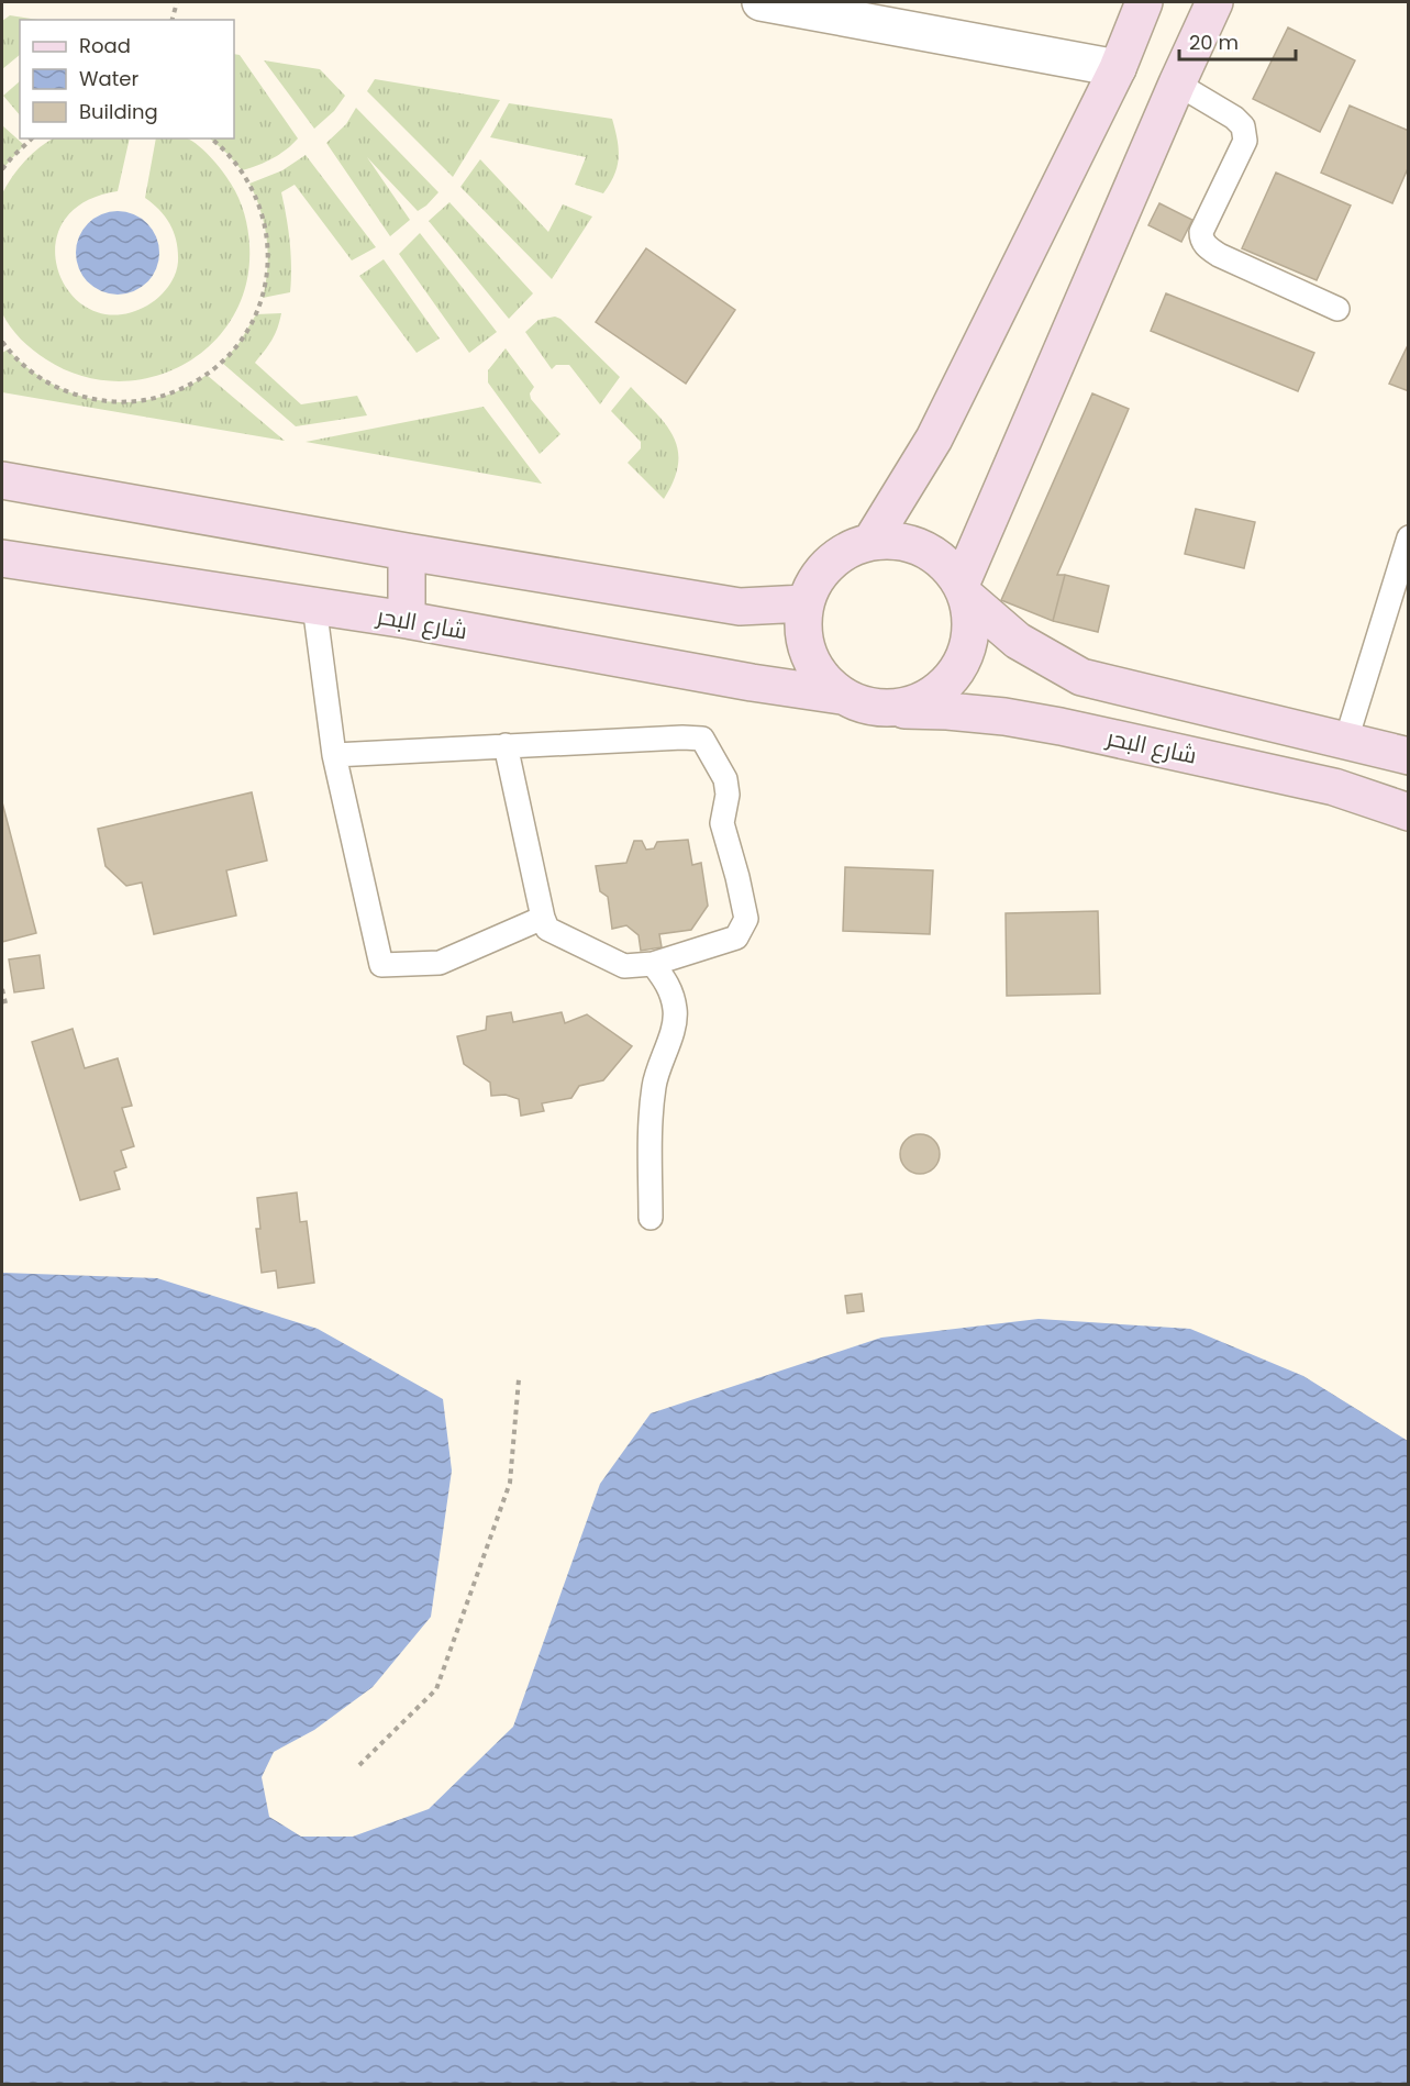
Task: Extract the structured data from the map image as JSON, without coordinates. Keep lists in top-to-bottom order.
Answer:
{
  "streets": {
    "main road": ["شارع البحر"]
  },
  "legend": ["Road", "Water", "Building"],
  "scale_bar": "20 m"
}
